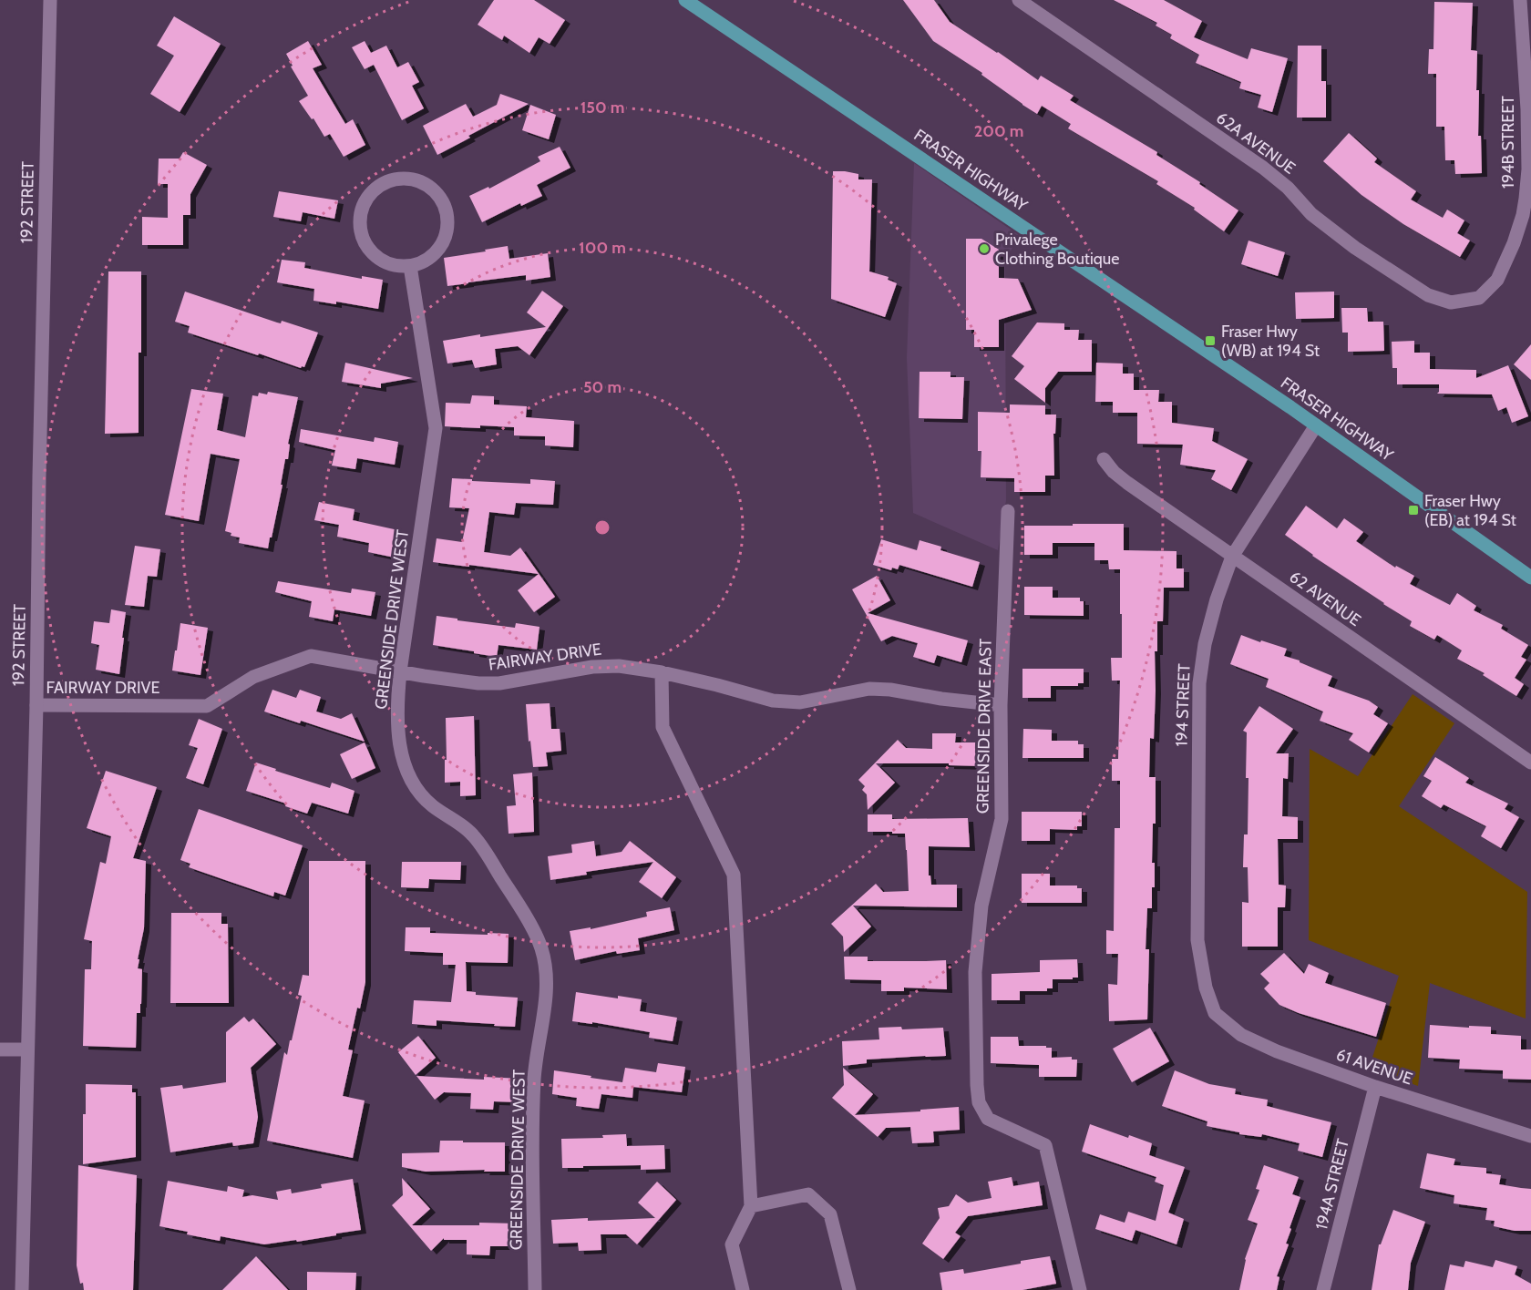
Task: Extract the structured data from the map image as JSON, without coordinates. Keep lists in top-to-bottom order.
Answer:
{
  "streets": {
    "main road": ["FRASER HIGHWAY"],
    "street": [
      "194B STREET",
      "62A AVENUE",
      "192 STREET",
      "62 AVENUE",
      "GREENSIDE DRIVE WEST",
      "FAIRWAY DRIVE",
      "194 STREET",
      "GREENSIDE DRIVE EAST",
      "61 AVENUE",
      "194A STREET"
    ]
  },
  "crossings": [
    ["194B STREET", "62A AVENUE"],
    ["FRASER HIGHWAY", "194 STREET"],
    ["192 STREET", "FAIRWAY DRIVE"],
    ["62 AVENUE", "194 STREET"],
    ["GREENSIDE DRIVE WEST", "FAIRWAY DRIVE"],
    ["FAIRWAY DRIVE", "GREENSIDE DRIVE EAST"],
    ["194 STREET", "61 AVENUE"],
    ["61 AVENUE", "194A STREET"]
  ],
  "places": {
    "other": ["Privalege Clothing Boutique"],
    "transit": ["Fraser Hwy (WB) at 194 St", "Fraser Hwy (EB) at 194 St"]
  },
  "rings": [
    "150 m",
    "200 m",
    "100 m",
    "50 m"
  ]
}
